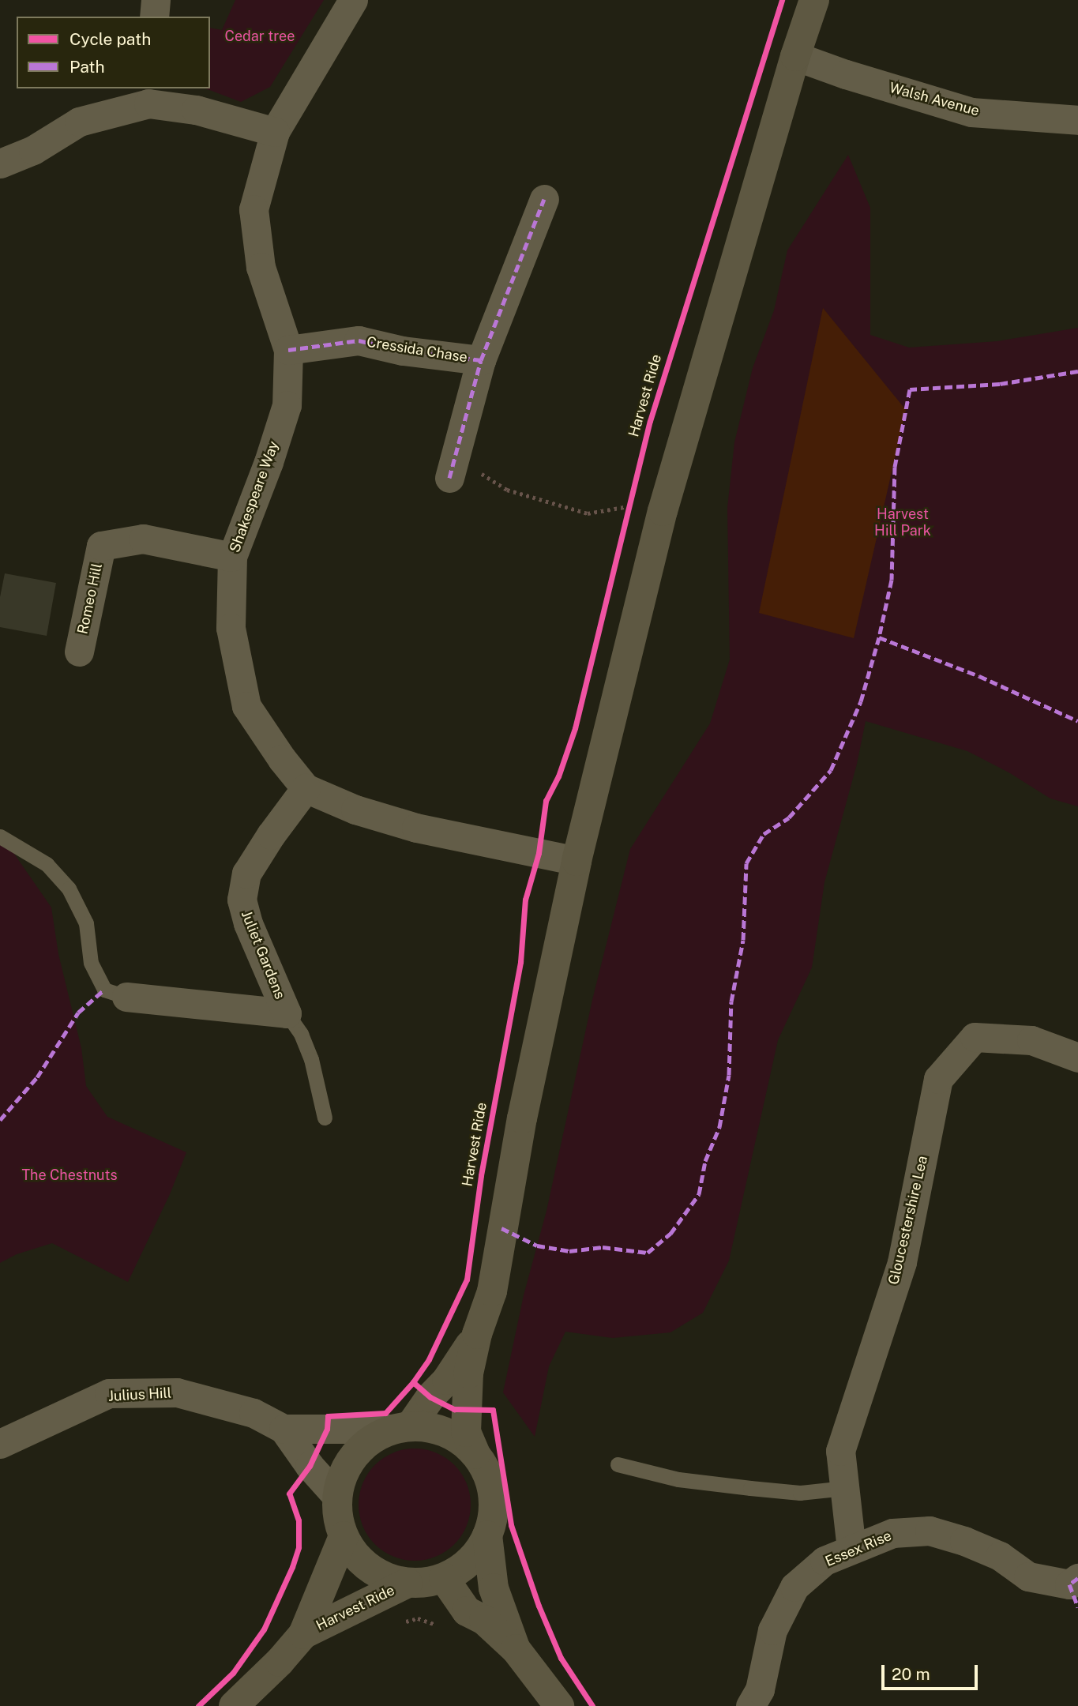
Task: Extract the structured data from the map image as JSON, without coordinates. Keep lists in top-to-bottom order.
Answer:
{
  "streets": {
    "street": [
      "Walsh Avenue",
      "Cressida Chase",
      "Harvest Ride",
      "Shakespeare Way",
      "Romeo Hill",
      "Juliet Gardens",
      "Gloucestershire Lea",
      "Julius Hill",
      "Essex Rise"
    ]
  },
  "crossings": [
    ["Cressida Chase", "Shakespeare Way"],
    ["Harvest Ride", "Julius Hill"],
    ["Shakespeare Way", "Romeo Hill"],
    ["Shakespeare Way", "Juliet Gardens"],
    ["Gloucestershire Lea", "Essex Rise"]
  ],
  "parks": ["Cedar tree", "Harvest Hill Park", "The Chestnuts"],
  "legend": ["Cycle path", "Path"],
  "scale_bar": "20 m"
}
